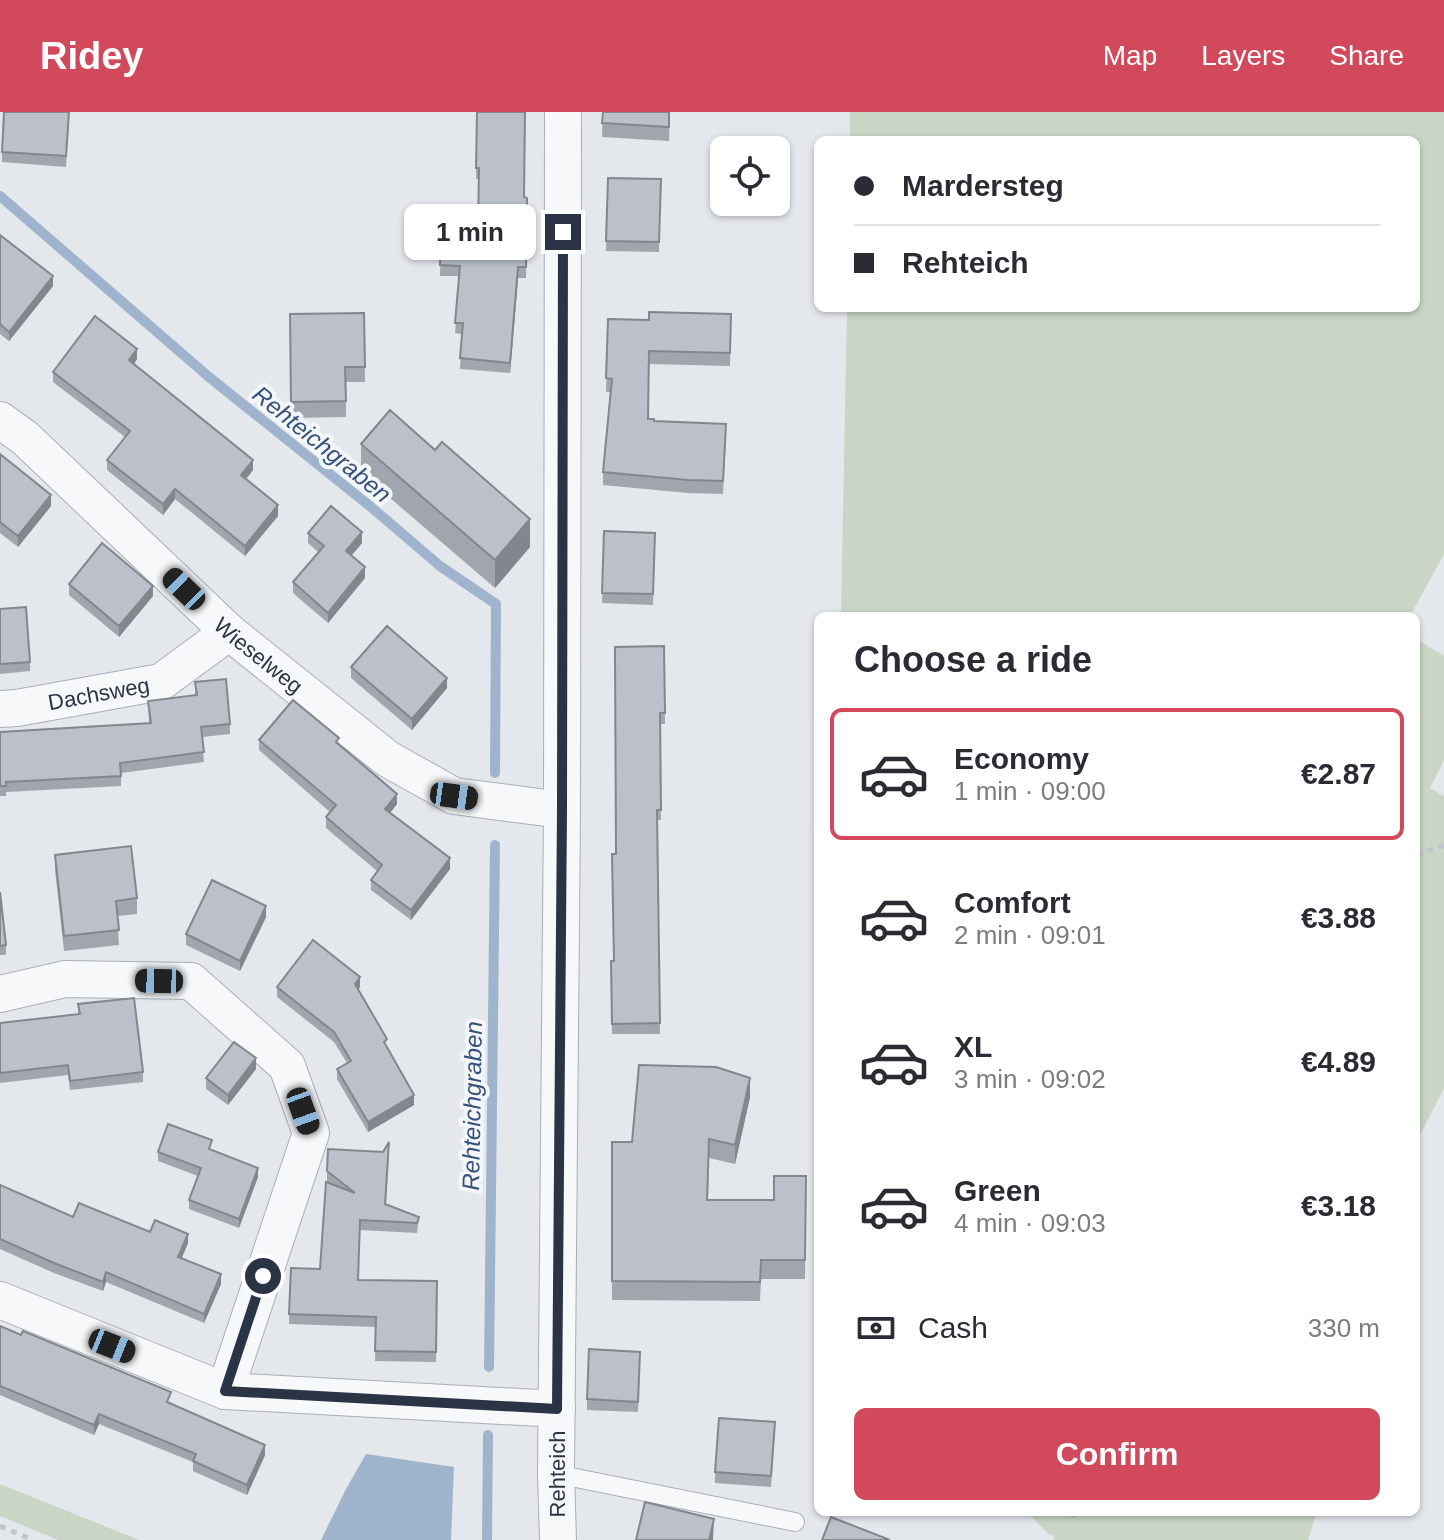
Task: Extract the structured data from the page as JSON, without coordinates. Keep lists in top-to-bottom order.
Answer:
{
  "streets": {
    "street": ["Wieselweg", "Dachsweg", "Rehteich"]
  },
  "crossings": [
    ["Wieselweg", "Dachsweg"],
    ["Wieselweg", "Rehteich"]
  ],
  "water": ["Rehteichgraben"],
  "page": {
    "header": "Ridey",
    "nav": ["Map", "Layers", "Share"],
    "banner": ["Mardersteg", "Rehteich"],
    "bubble": "1 min",
    "heading": "Choose a ride",
    "list": [
      {
        "name": "Economy",
        "note": "1 min · 09:00",
        "value": "€2.87"
      },
      {
        "name": "Comfort",
        "note": "2 min · 09:01",
        "value": "€3.88"
      },
      {
        "name": "XL",
        "note": "3 min · 09:02",
        "value": "€4.89"
      },
      {
        "name": "Green",
        "note": "4 min · 09:03",
        "value": "€3.18"
      }
    ],
    "pay": ["Cash", "330 m"],
    "buttons": "Confirm"
  }
}
